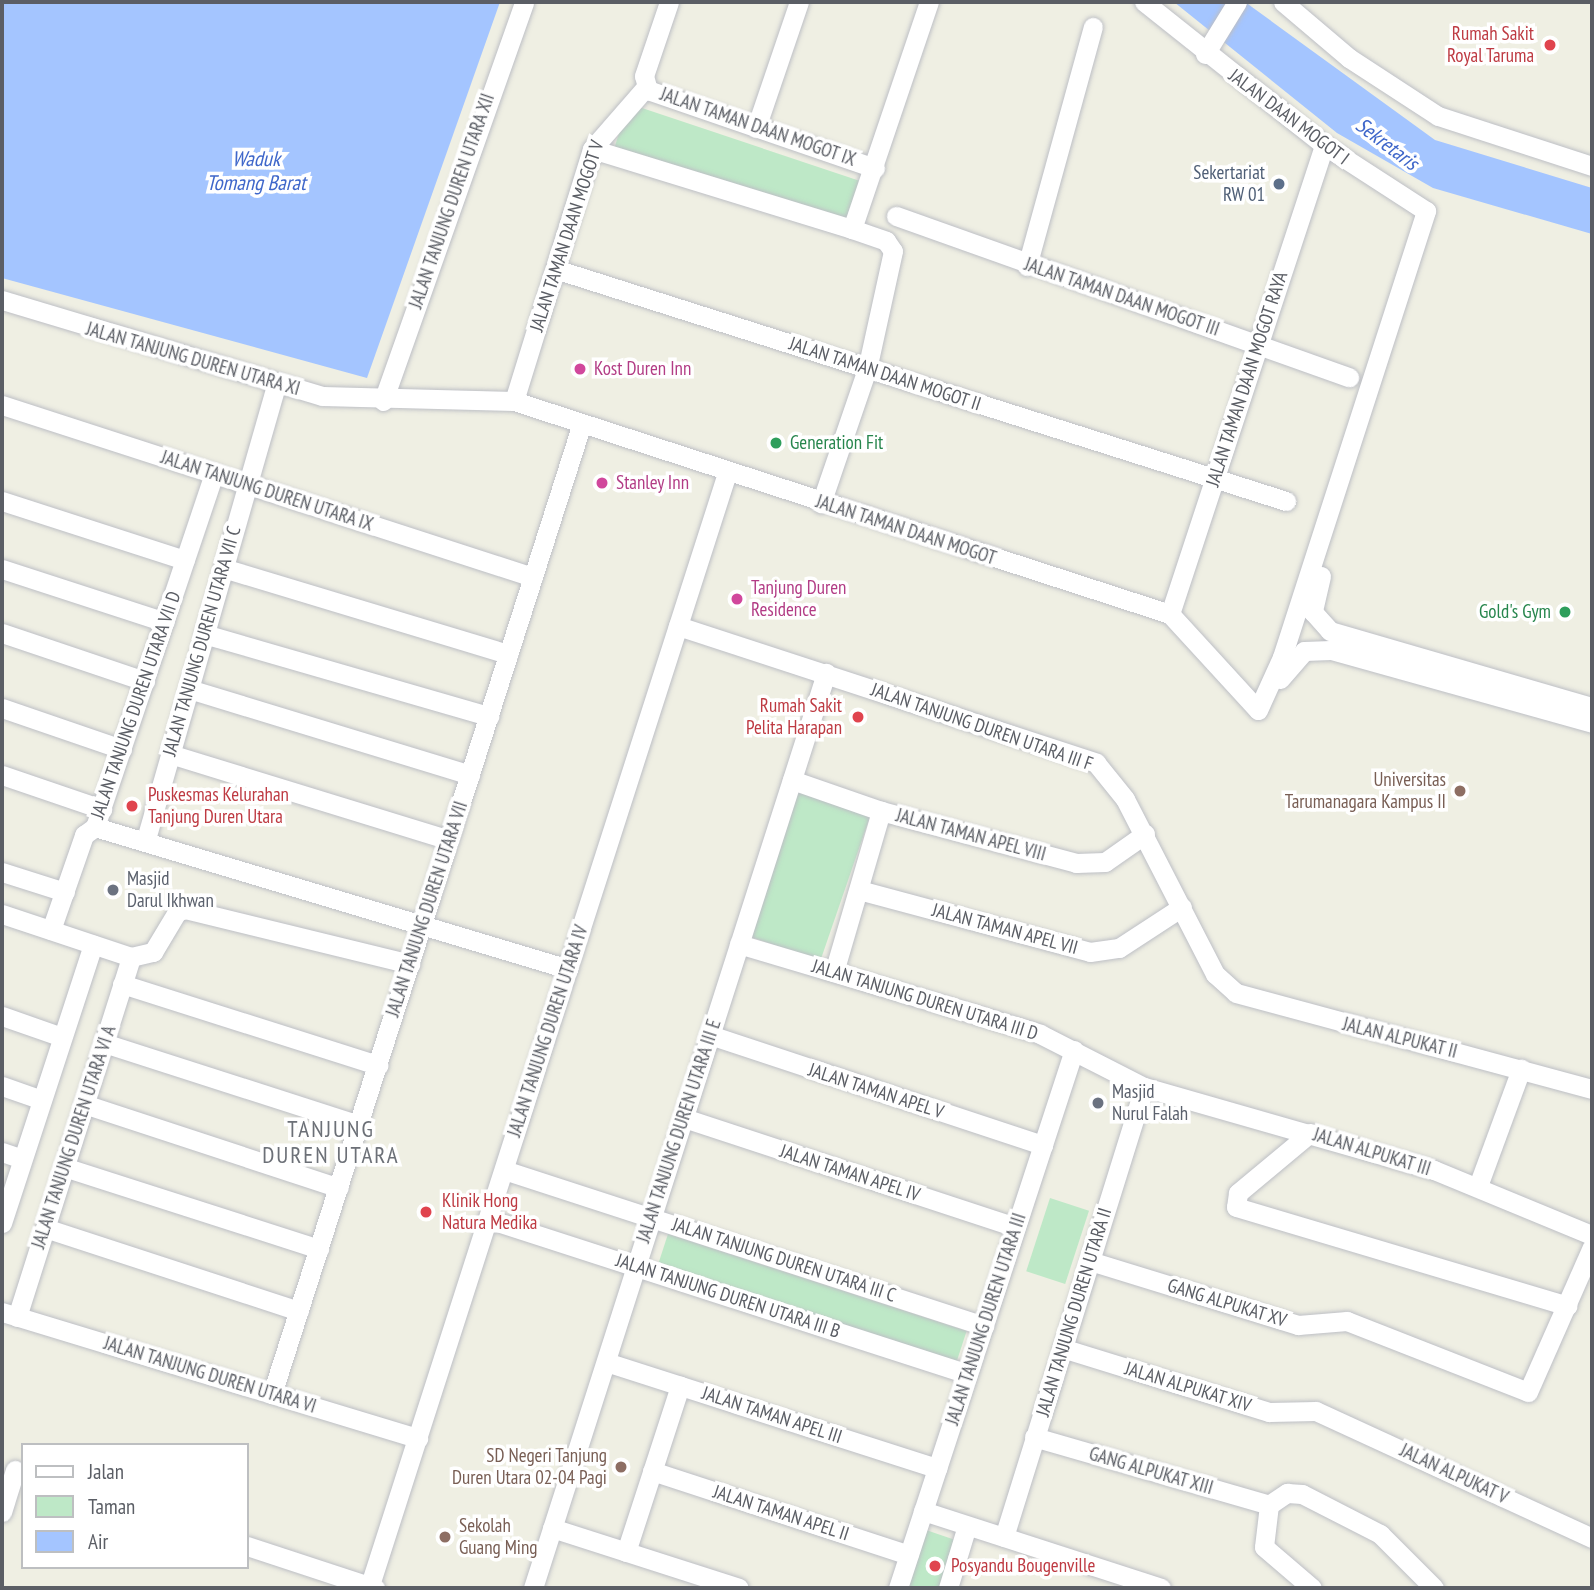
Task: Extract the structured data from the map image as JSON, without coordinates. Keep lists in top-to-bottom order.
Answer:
{
  "streets": {
    "street": [
      "JALAN DAAN MOGOT I",
      "JALAN TAMAN DAAN MOGOT IX",
      "JALAN TANJUNG DUREN UTARA XII",
      "JALAN TAMAN DAAN MOGOT V",
      "JALAN TAMAN DAAN MOGOT III",
      "JALAN TANJUNG DUREN UTARA XI",
      "JALAN TAMAN DAAN MOGOT II",
      "JALAN TAMAN DAAN MOGOT RAYA",
      "JALAN TANJUNG DUREN UTARA IX",
      "JALAN TAMAN DAAN MOGOT",
      "JALAN TANJUNG DUREN UTARA VII C",
      "JALAN TANJUNG DUREN UTARA VII D",
      "JALAN TANJUNG DUREN UTARA III F",
      "JALAN TAMAN APEL VIII",
      "JALAN TANJUNG DUREN UTARA VII",
      "JALAN TAMAN APEL VII",
      "JALAN TANJUNG DUREN UTARA III D",
      "JALAN TANJUNG DUREN UTARA IV",
      "JALAN ALPUKAT II",
      "JALAN TAMAN APEL V",
      "JALAN TANJUNG DUREN UTARA III E",
      "JALAN TANJUNG DUREN UTARA VI A",
      "JALAN ALPUKAT III",
      "JALAN TAMAN APEL IV",
      "JALAN TANJUNG DUREN UTARA III C",
      "JALAN TANJUNG DUREN UTARA III B",
      "GANG ALPUKAT XV",
      "JALAN TANJUNG DUREN UTARA II",
      "JALAN TANJUNG DUREN UTARA III",
      "JALAN TANJUNG DUREN UTARA VI",
      "JALAN ALPUKAT XIV",
      "JALAN TAMAN APEL III",
      "GANG ALPUKAT XIII",
      "JALAN ALPUKAT V",
      "JALAN TAMAN APEL II"
    ]
  },
  "crossings": [
    ["JALAN DAAN MOGOT I", "JALAN TAMAN DAAN MOGOT RAYA"],
    ["JALAN TAMAN DAAN MOGOT IX", "JALAN TAMAN DAAN MOGOT V"],
    ["JALAN TANJUNG DUREN UTARA XII", "JALAN TANJUNG DUREN UTARA XI"],
    ["JALAN TAMAN DAAN MOGOT V", "JALAN TANJUNG DUREN UTARA XI"],
    ["JALAN TAMAN DAAN MOGOT V", "JALAN TAMAN DAAN MOGOT II"],
    ["JALAN TAMAN DAAN MOGOT V", "JALAN TAMAN DAAN MOGOT"],
    ["JALAN TAMAN DAAN MOGOT III", "JALAN TAMAN DAAN MOGOT RAYA"],
    ["JALAN TANJUNG DUREN UTARA XI", "JALAN TAMAN DAAN MOGOT"],
    ["JALAN TANJUNG DUREN UTARA XI", "JALAN TANJUNG DUREN UTARA VII C"],
    ["JALAN TAMAN DAAN MOGOT II", "JALAN TAMAN DAAN MOGOT RAYA"],
    ["JALAN TAMAN DAAN MOGOT RAYA", "JALAN TAMAN DAAN MOGOT"],
    ["JALAN TANJUNG DUREN UTARA IX", "JALAN TANJUNG DUREN UTARA VII C"],
    ["JALAN TANJUNG DUREN UTARA IX", "JALAN TANJUNG DUREN UTARA VII D"],
    ["JALAN TANJUNG DUREN UTARA IX", "JALAN TANJUNG DUREN UTARA VII"],
    ["JALAN TAMAN DAAN MOGOT", "JALAN TANJUNG DUREN UTARA VII"],
    ["JALAN TAMAN DAAN MOGOT", "JALAN TANJUNG DUREN UTARA IV"],
    ["JALAN TANJUNG DUREN UTARA III F", "JALAN TAMAN APEL VIII"],
    ["JALAN TANJUNG DUREN UTARA III F", "JALAN TAMAN APEL VII"],
    ["JALAN TANJUNG DUREN UTARA III F", "JALAN TANJUNG DUREN UTARA IV"],
    ["JALAN TANJUNG DUREN UTARA III F", "JALAN ALPUKAT II"],
    ["JALAN TANJUNG DUREN UTARA III F", "JALAN TANJUNG DUREN UTARA III E"],
    ["JALAN TAMAN APEL VIII", "JALAN TANJUNG DUREN UTARA III E"],
    ["JALAN TANJUNG DUREN UTARA VII", "JALAN TANJUNG DUREN UTARA VI"],
    ["JALAN TANJUNG DUREN UTARA III D", "JALAN TANJUNG DUREN UTARA III E"],
    ["JALAN TANJUNG DUREN UTARA III D", "JALAN ALPUKAT III"],
    ["JALAN TANJUNG DUREN UTARA III D", "JALAN TANJUNG DUREN UTARA II"],
    ["JALAN TANJUNG DUREN UTARA III D", "JALAN TANJUNG DUREN UTARA III"],
    ["JALAN TANJUNG DUREN UTARA IV", "JALAN TANJUNG DUREN UTARA III C"],
    ["JALAN TANJUNG DUREN UTARA IV", "JALAN TANJUNG DUREN UTARA III B"],
    ["JALAN TANJUNG DUREN UTARA IV", "JALAN TANJUNG DUREN UTARA VI"],
    ["JALAN TAMAN APEL V", "JALAN TANJUNG DUREN UTARA III E"],
    ["JALAN TAMAN APEL V", "JALAN TANJUNG DUREN UTARA III"],
    ["JALAN TANJUNG DUREN UTARA III E", "JALAN TAMAN APEL IV"],
    ["JALAN TANJUNG DUREN UTARA III E", "JALAN TANJUNG DUREN UTARA III C"],
    ["JALAN TANJUNG DUREN UTARA III E", "JALAN TANJUNG DUREN UTARA III B"],
    ["JALAN TANJUNG DUREN UTARA III E", "JALAN TAMAN APEL III"],
    ["JALAN TANJUNG DUREN UTARA VI A", "JALAN TANJUNG DUREN UTARA VI"],
    ["JALAN ALPUKAT III", "JALAN TANJUNG DUREN UTARA II"],
    ["JALAN TAMAN APEL IV", "JALAN TANJUNG DUREN UTARA III"],
    ["JALAN TANJUNG DUREN UTARA III C", "JALAN TANJUNG DUREN UTARA III"],
    ["JALAN TANJUNG DUREN UTARA III B", "JALAN TANJUNG DUREN UTARA III"],
    ["GANG ALPUKAT XV", "JALAN TANJUNG DUREN UTARA II"],
    ["JALAN TANJUNG DUREN UTARA II", "JALAN ALPUKAT XIV"],
    ["JALAN TANJUNG DUREN UTARA II", "GANG ALPUKAT XIII"],
    ["JALAN TANJUNG DUREN UTARA III", "JALAN TAMAN APEL III"],
    ["JALAN TANJUNG DUREN UTARA III", "JALAN TAMAN APEL II"],
    ["JALAN ALPUKAT XIV", "JALAN ALPUKAT V"]
  ],
  "districts": ["TANJUNG DUREN UTARA"],
  "water": ["Sekretaris", "Waduk Tomang Barat"],
  "places": [
    "Rumah Sakit Royal Taruma",
    "Sekertariat RW 01",
    "Kost Duren Inn",
    "Generation Fit",
    "Stanley Inn",
    "Tanjung Duren Residence",
    "Gold's Gym",
    "Rumah Sakit Pelita Harapan",
    "Universitas Tarumanagara Kampus II",
    "Puskesmas Kelurahan Tanjung Duren Utara",
    "Masjid Darul Ikhwan",
    "Masjid Nurul Falah",
    "Klinik Hong Natura Medika",
    "SD Negeri Tanjung Duren Utara 02-04 Pagi",
    "Sekolah Guang Ming",
    "Posyandu Bougenville"
  ],
  "legend": ["Jalan", "Taman", "Air"]
}
